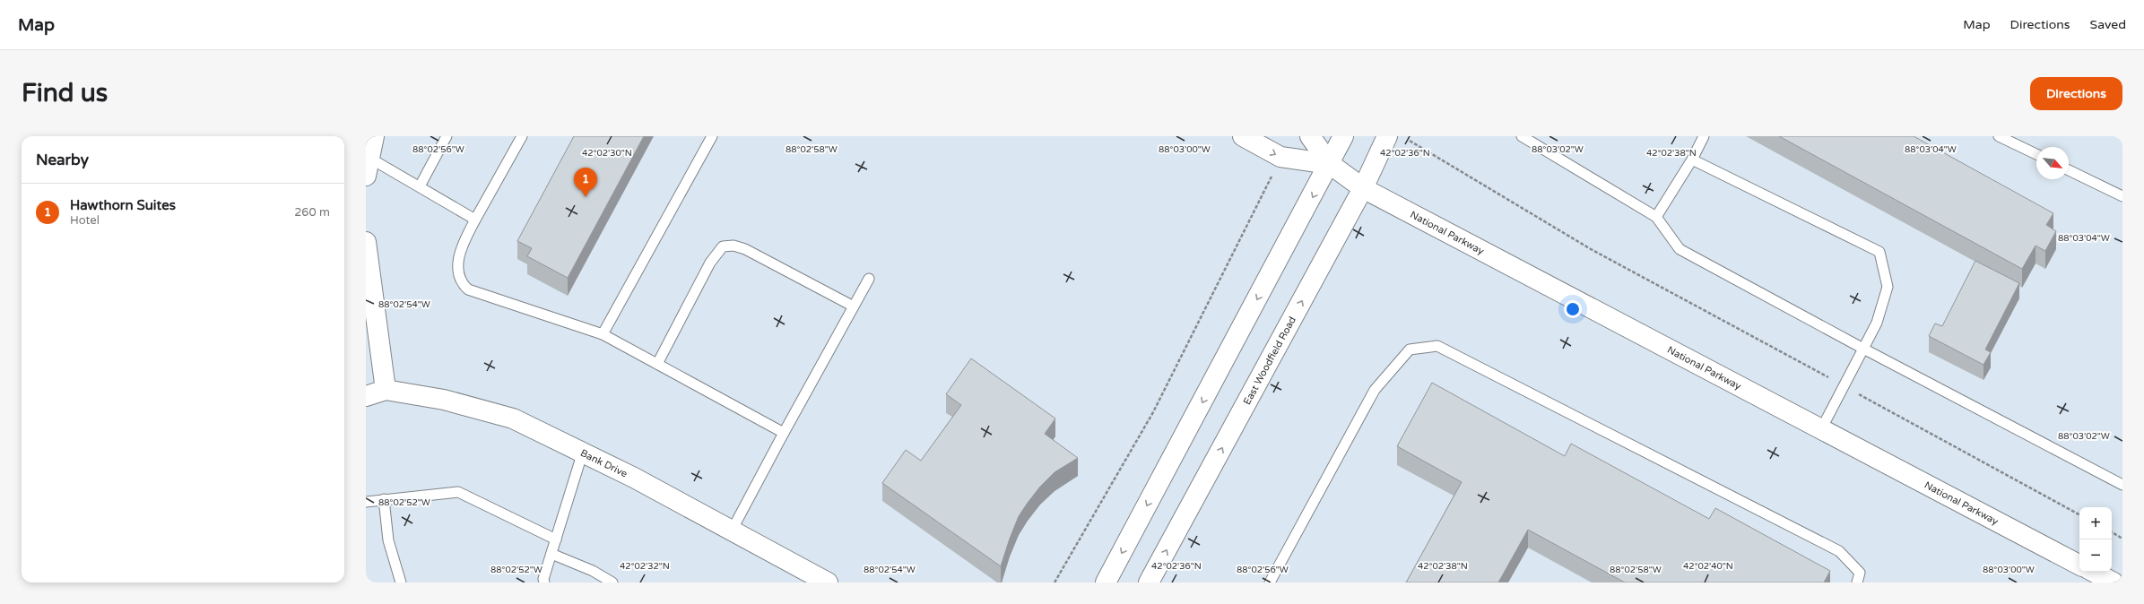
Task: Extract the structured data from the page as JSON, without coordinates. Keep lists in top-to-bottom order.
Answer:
{
  "streets": {
    "street": ["National Parkway", "East Woodfield Road", "Bank Drive"]
  },
  "crossings": [
    ["National Parkway", "East Woodfield Road"]
  ],
  "north": "bottom right",
  "page": {
    "header": "Map",
    "nav": ["Map", "Directions", "Saved"],
    "buttons": "Directions",
    "title": "Find us",
    "heading": "Nearby",
    "pins": "1",
    "list": [
      {
        "mark": "1",
        "name": "Hawthorn Suites",
        "note": "Hotel",
        "value": "260 m"
      }
    ],
    "map_buttons": ["+", "−"]
  },
  "coordinates": [
    "88°02'56\"W",
    "88°02'58\"W",
    "88°03'00\"W",
    "88°03'02\"W",
    "88°03'04\"W",
    "42°02'30\"N",
    "42°02'36\"N",
    "42°02'38\"N",
    "88°02'54\"W",
    "88°02'52\"W",
    "42°02'32\"N",
    "42°02'40\"N"
  ]
}
